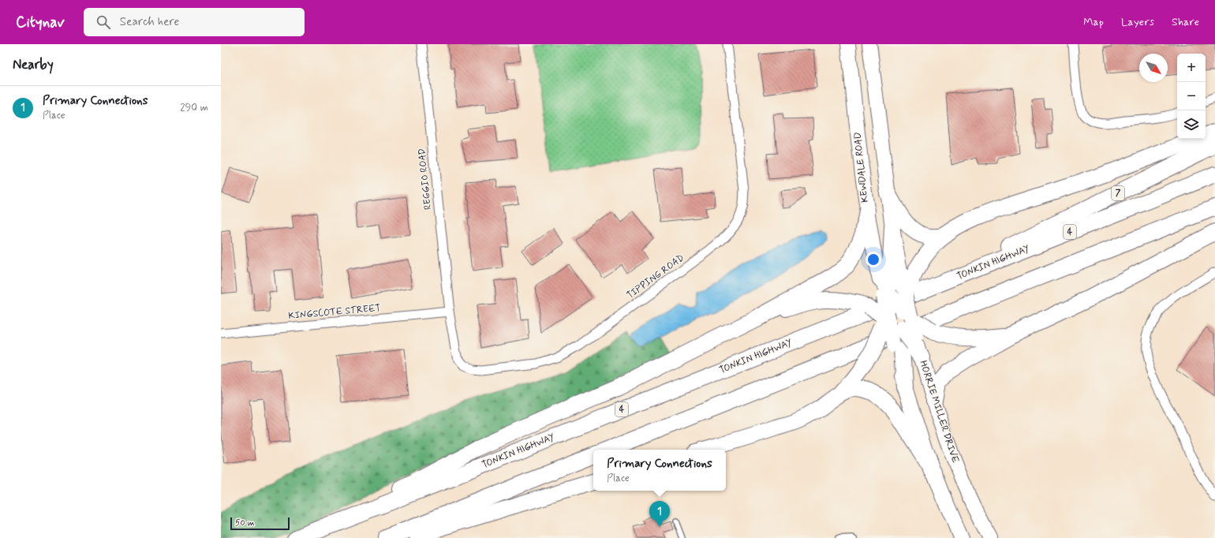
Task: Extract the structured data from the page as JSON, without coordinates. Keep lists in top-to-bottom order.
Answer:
{
  "streets": {
    "highway": ["7", "4", "TONKIN HIGHWAY"],
    "main road": ["KEWDALE ROAD", "HORRIE MILLER DRIVE"],
    "street": ["REGGIO ROAD", "TIPPING ROAD", "KINGSCOTE STREET"]
  },
  "crossings": [
    ["REGGIO ROAD", "TIPPING ROAD"],
    ["REGGIO ROAD", "KINGSCOTE STREET"],
    ["7", "TONKIN HIGHWAY"],
    ["TIPPING ROAD", "KINGSCOTE STREET"]
  ],
  "scale_bar": "50 m",
  "north": "bottom right",
  "page": {
    "header": "Citynav",
    "search": "Search here",
    "nav": ["Map", "Layers", "Share"],
    "heading": "Nearby",
    "map_buttons": ["+", "−"],
    "list": [
      {
        "mark": "1",
        "name": "Primary Connections",
        "note": "Place",
        "value": "290 m"
      }
    ],
    "popup": ["Primary Connections", "Place"],
    "pins": "1",
    "scale": "50 m"
  }
}
